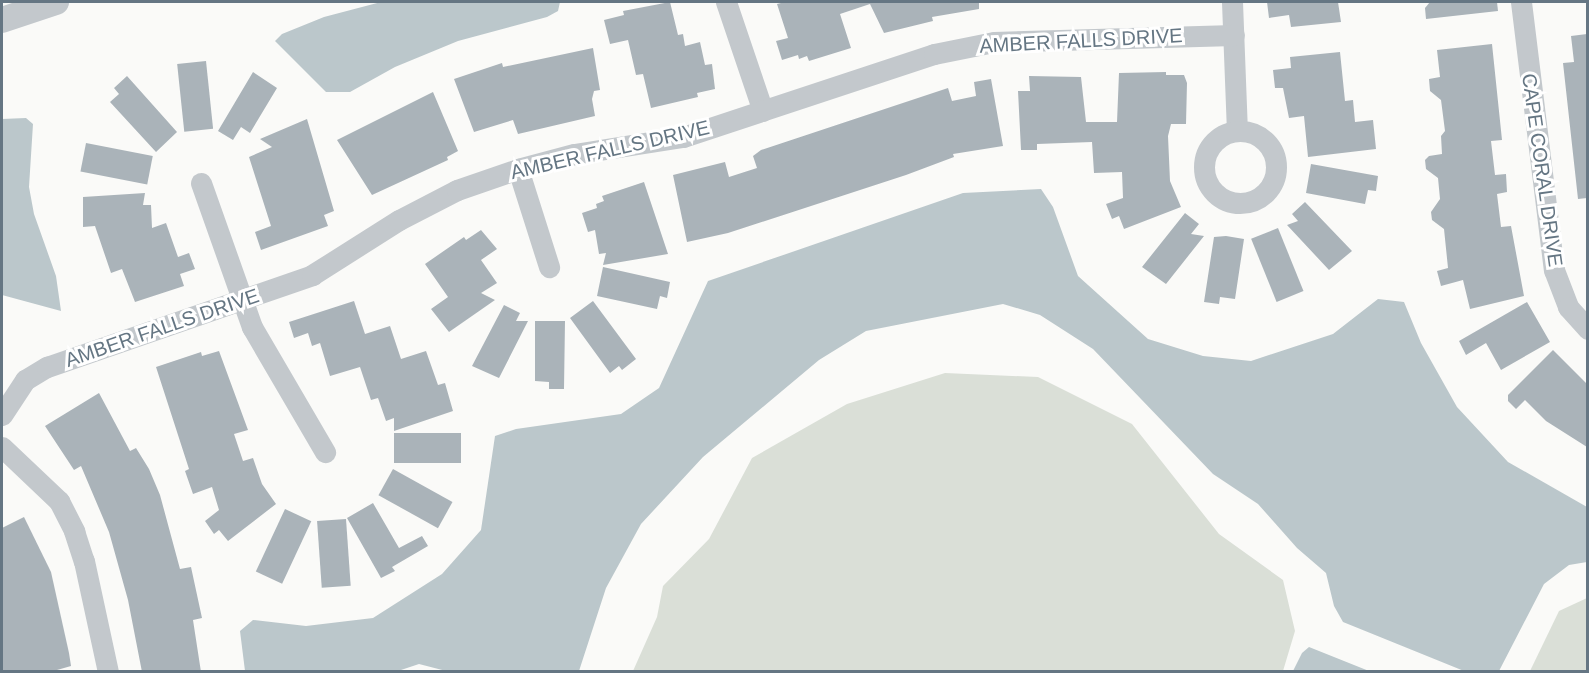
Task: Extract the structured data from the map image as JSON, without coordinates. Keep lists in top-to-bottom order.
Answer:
{
  "streets": {
    "street": ["AMBER FALLS DRIVE", "CAPE CORAL DRIVE"]
  }
}
